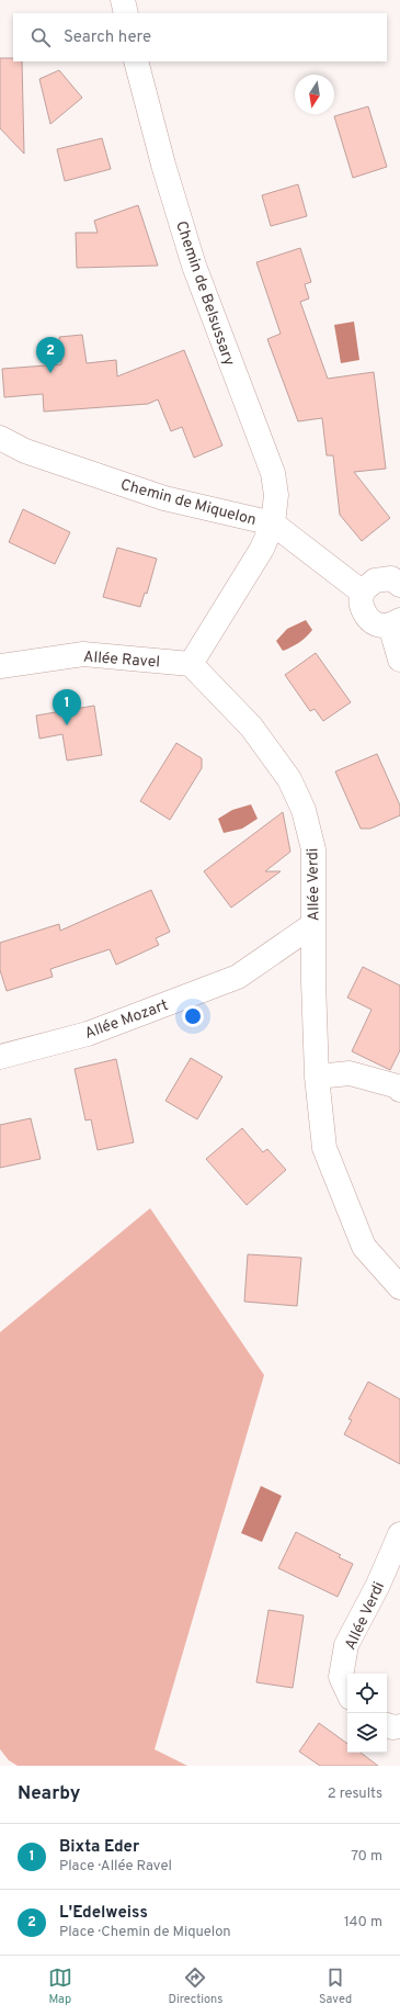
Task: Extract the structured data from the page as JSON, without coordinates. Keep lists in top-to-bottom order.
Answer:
{
  "streets": {
    "street": [
      "Chemin de Belsussary",
      "Chemin de Miquelon",
      "Allée Ravel",
      "Allée Verdi",
      "Allée Mozart"
    ]
  },
  "crossings": [
    ["Chemin de Belsussary", "Chemin de Miquelon"],
    ["Allée Ravel", "Allée Verdi"],
    ["Allée Verdi", "Allée Mozart"]
  ],
  "north": "bottom",
  "page": {
    "search": "Search here",
    "pins": ["2", "1"],
    "heading": ["Nearby", "2 results"],
    "list": [
      {
        "mark": "1",
        "name": "Bixta Eder",
        "note": "Place · Allée Ravel",
        "value": "70 m"
      },
      {
        "mark": "2",
        "name": "L'Edelweiss",
        "note": "Place · Chemin de Miquelon",
        "value": "140 m"
      }
    ],
    "nav": ["Map", "Directions", "Saved"]
  }
}
